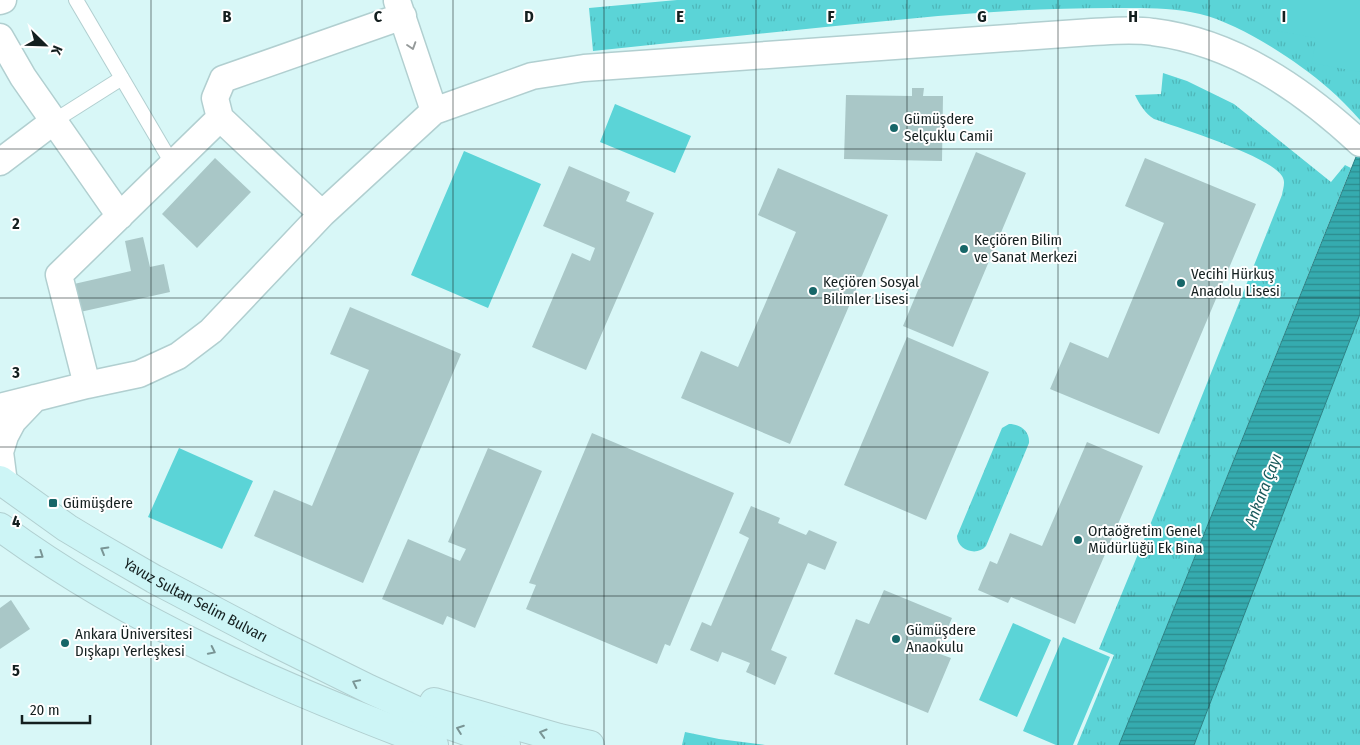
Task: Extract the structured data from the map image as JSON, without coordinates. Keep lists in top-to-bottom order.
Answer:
{
  "streets": {
    "main road": ["Yavuz Sultan Selim Bulvarı"]
  },
  "water": ["Ankara Çayı"],
  "places": {
    "other": [
      "Gümüşdere Selçuklu Camii",
      "Keçiören Bilim ve Sanat Merkezi",
      "Vecihi Hürkuş Anadolu Lisesi",
      "Keçiören Sosyal Bilimler Lisesi",
      "Ortaöğretim Genel Müdürlüğü Ek Bina",
      "Gümüşdere Anaokulu",
      "Ankara Üniversitesi Dışkapı Yerleşkesi"
    ],
    "transit": ["Gümüşdere"]
  },
  "scale_bar": "20 m",
  "north": "bottom right",
  "grid": {
    "columns": [
      "B",
      "C",
      "D",
      "E",
      "F",
      "G",
      "H",
      "I"
    ],
    "rows": [
      "2",
      "3",
      "4",
      "5"
    ]
  }
}
